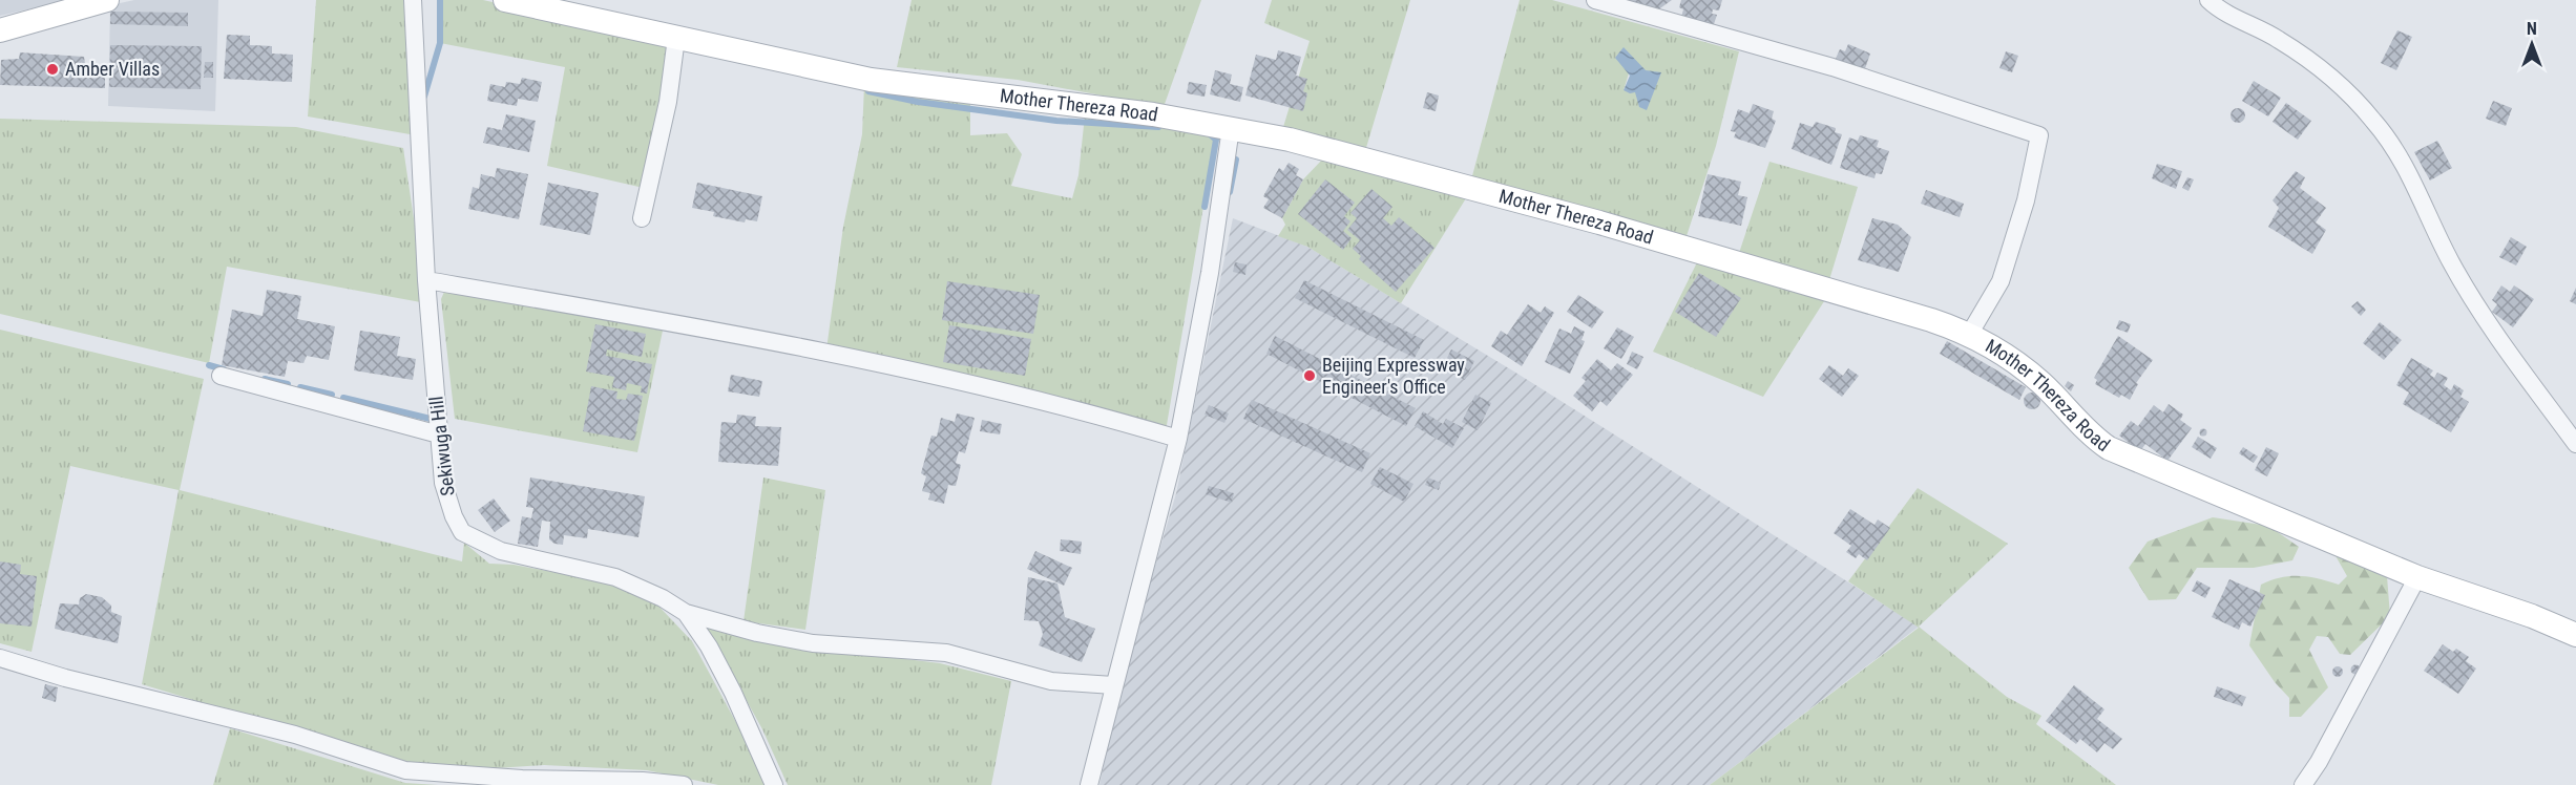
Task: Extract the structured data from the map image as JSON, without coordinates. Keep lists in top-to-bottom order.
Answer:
{
  "streets": {
    "street": ["Mother Thereza Road", "Sekiwuga Hill"]
  },
  "places": ["Amber Villas", "Beijing Expressway Engineer's Office"],
  "north": "top"
}
